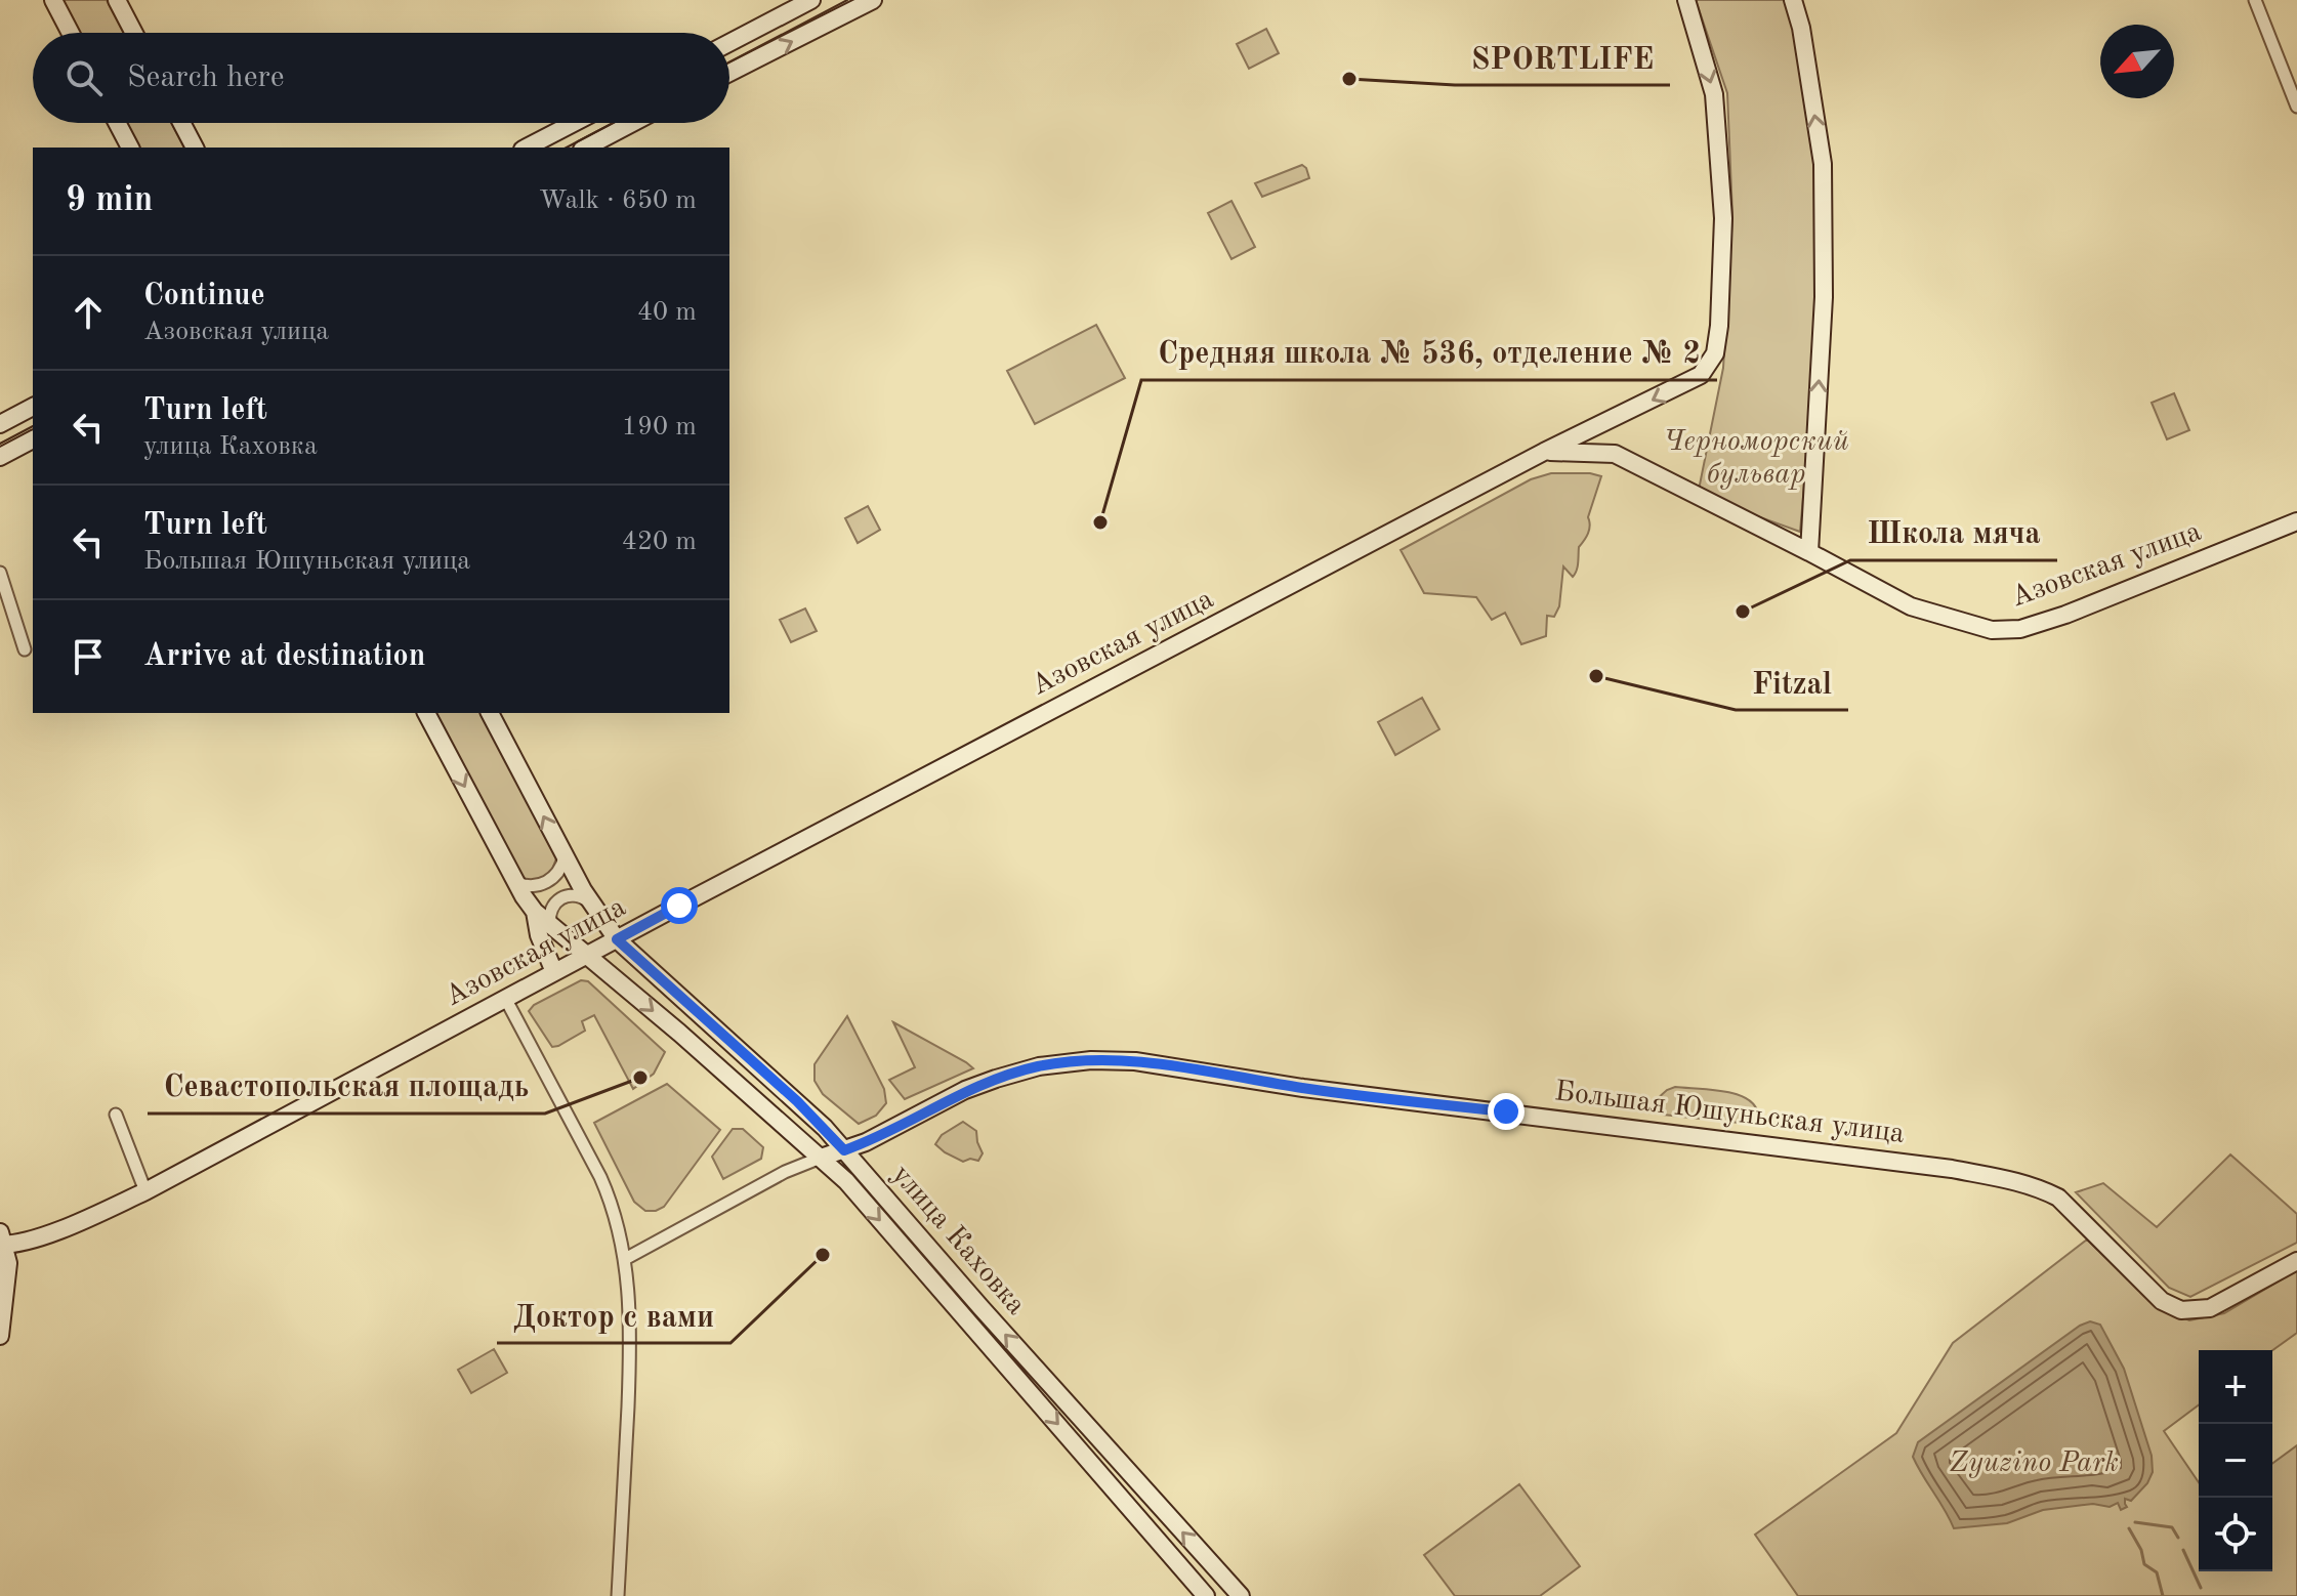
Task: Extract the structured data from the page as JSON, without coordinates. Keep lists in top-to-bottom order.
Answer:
{
  "streets": {
    "street": ["Азовская улица", "Большая Юшуньская улица", "улица Каховка"]
  },
  "crossings": [
    ["Азовская улица", "улица Каховка"],
    ["Большая Юшуньская улица", "улица Каховка"]
  ],
  "parks": ["Черноморский бульвар", "Zyuzino Park"],
  "places": [
    "SPORTLIFE",
    "Средняя школа № 536, отделение № 2",
    "Школа мяча",
    "Fitzal",
    "Севастопольская площадь",
    "Доктор с вами"
  ],
  "north": "bottom left",
  "page": {
    "search": "Search here",
    "heading": ["9 min", "Walk · 650 m"],
    "list": [
      ["Continue", "Азовская улица", "40 m"],
      ["Turn left", "улица Каховка", "190 m"],
      ["Turn left", "Большая Юшуньская улица", "420 m"],
      "Arrive at destination"
    ],
    "map_buttons": ["+", "−"]
  }
}
